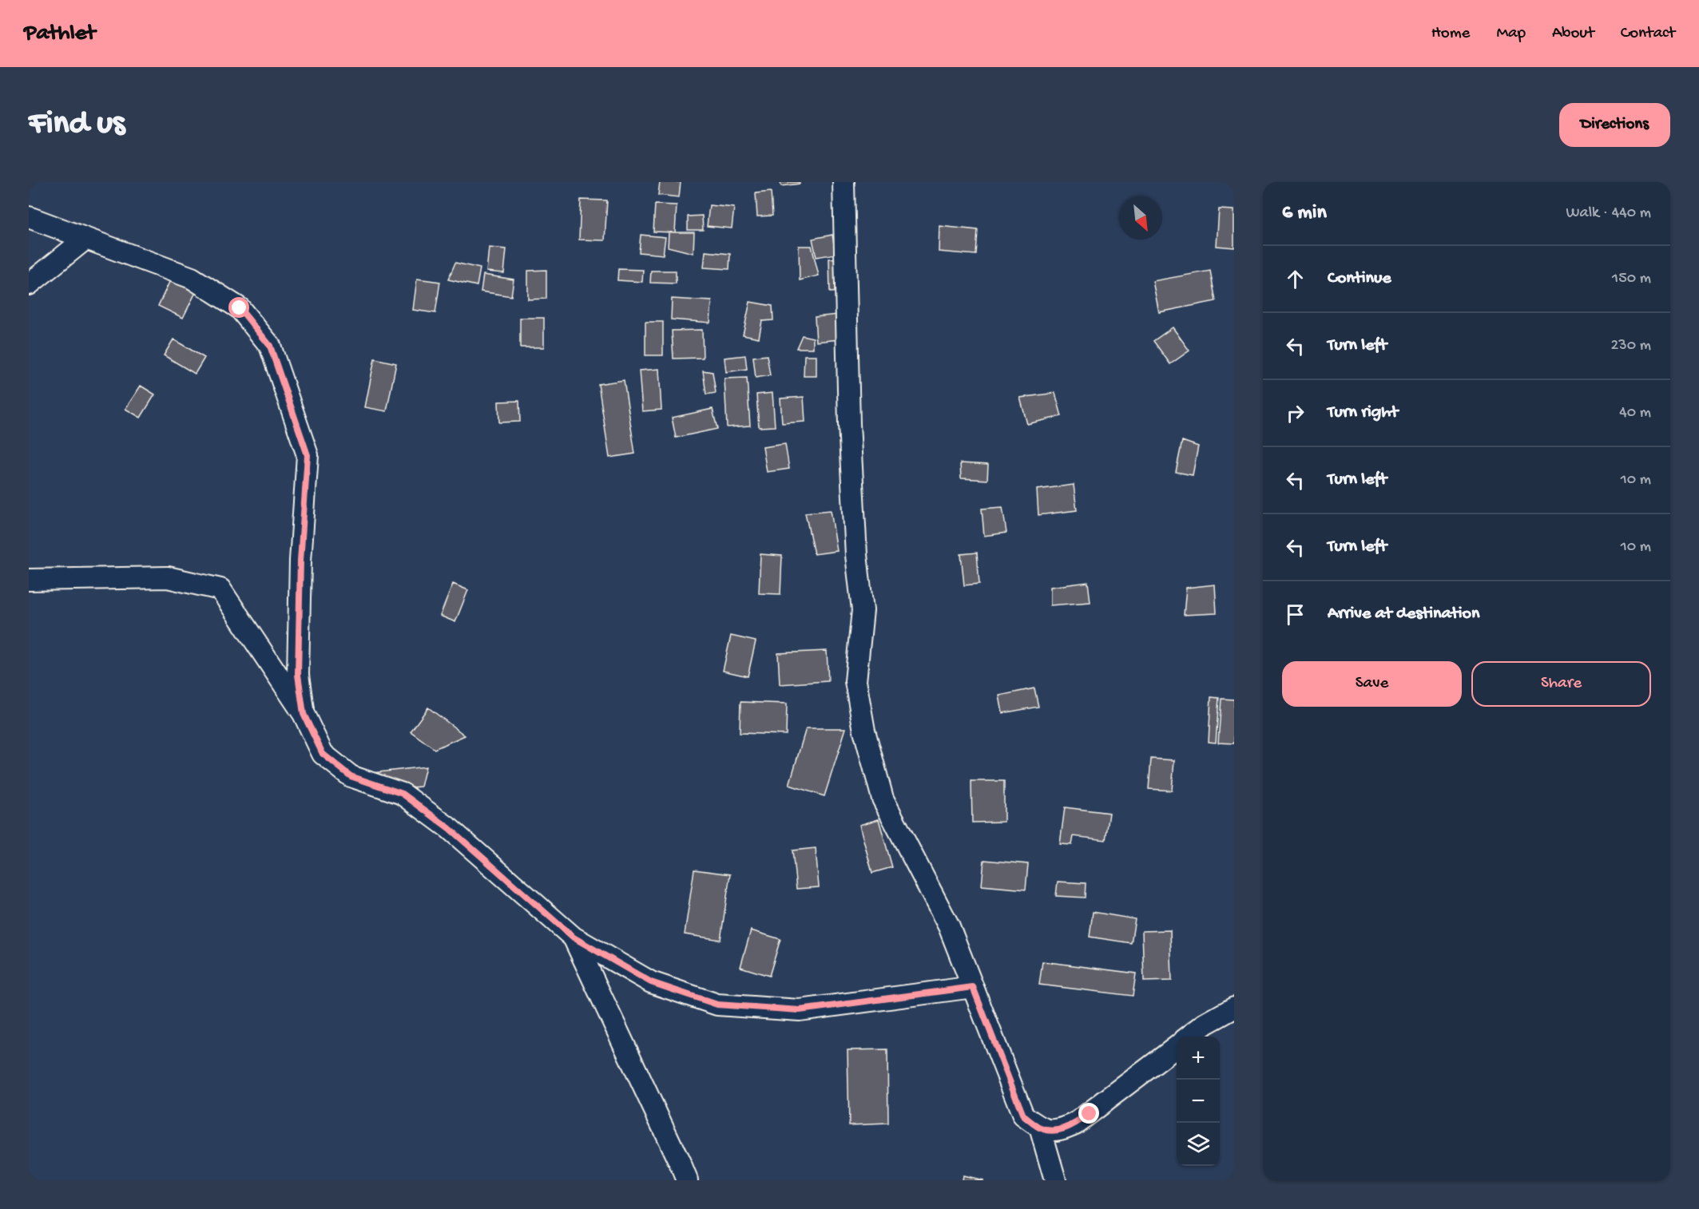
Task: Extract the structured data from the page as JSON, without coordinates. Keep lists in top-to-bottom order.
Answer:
{
  "north": "bottom right",
  "page": {
    "header": "Pathlet",
    "nav": [
      "Home",
      "Map",
      "About",
      "Contact"
    ],
    "buttons": [
      "Directions",
      ["Save", "Share"]
    ],
    "title": "Find us",
    "heading": ["6 min", "Walk · 440 m"],
    "list": [
      ["Continue", "150 m"],
      ["Turn left", "230 m"],
      ["Turn right", "40 m"],
      ["Turn left", "10 m"],
      ["Turn left", "10 m"],
      "Arrive at destination"
    ],
    "map_buttons": ["+", "−"]
  }
}
